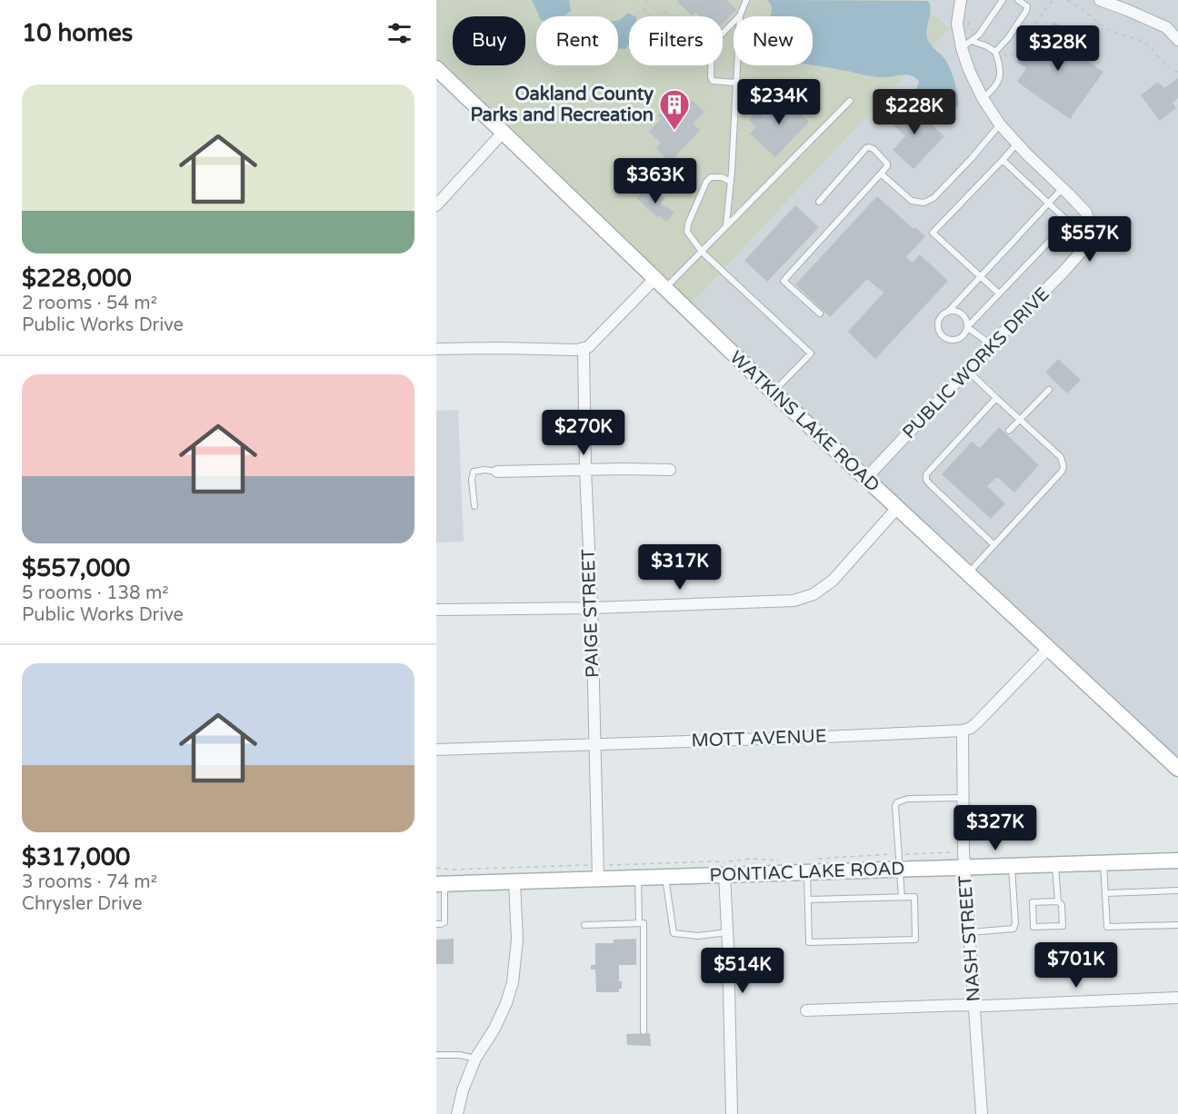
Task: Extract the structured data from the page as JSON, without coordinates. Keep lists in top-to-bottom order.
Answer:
{
  "streets": {
    "street": [
      "PUBLIC WORKS DRIVE",
      "WATKINS LAKE ROAD",
      "PAIGE STREET",
      "MOTT AVENUE",
      "PONTIAC LAKE ROAD",
      "NASH STREET"
    ]
  },
  "crossings": [
    ["PUBLIC WORKS DRIVE", "WATKINS LAKE ROAD"],
    ["PAIGE STREET", "MOTT AVENUE"],
    ["PAIGE STREET", "PONTIAC LAKE ROAD"],
    ["MOTT AVENUE", "NASH STREET"],
    ["PONTIAC LAKE ROAD", "NASH STREET"]
  ],
  "places": {
    "building": ["Oakland County Parks and Recreation"]
  },
  "page": {
    "heading": "10 homes",
    "chip": [
      "Buy",
      "Rent",
      "Filters",
      "New"
    ],
    "price": [
      "$328K",
      "$234K",
      "$228K",
      "$363K",
      "$557K",
      "$270K",
      "$317K",
      "$327K",
      "$701K",
      "$514K"
    ],
    "list": [
      {
        "name": "$228,000",
        "note": "2 rooms · 54 m² · Public Works Drive"
      },
      {
        "name": "$557,000",
        "note": "5 rooms · 138 m² · Public Works Drive"
      },
      {
        "name": "$317,000",
        "note": "3 rooms · 74 m² · Chrysler Drive"
      }
    ]
  }
}
